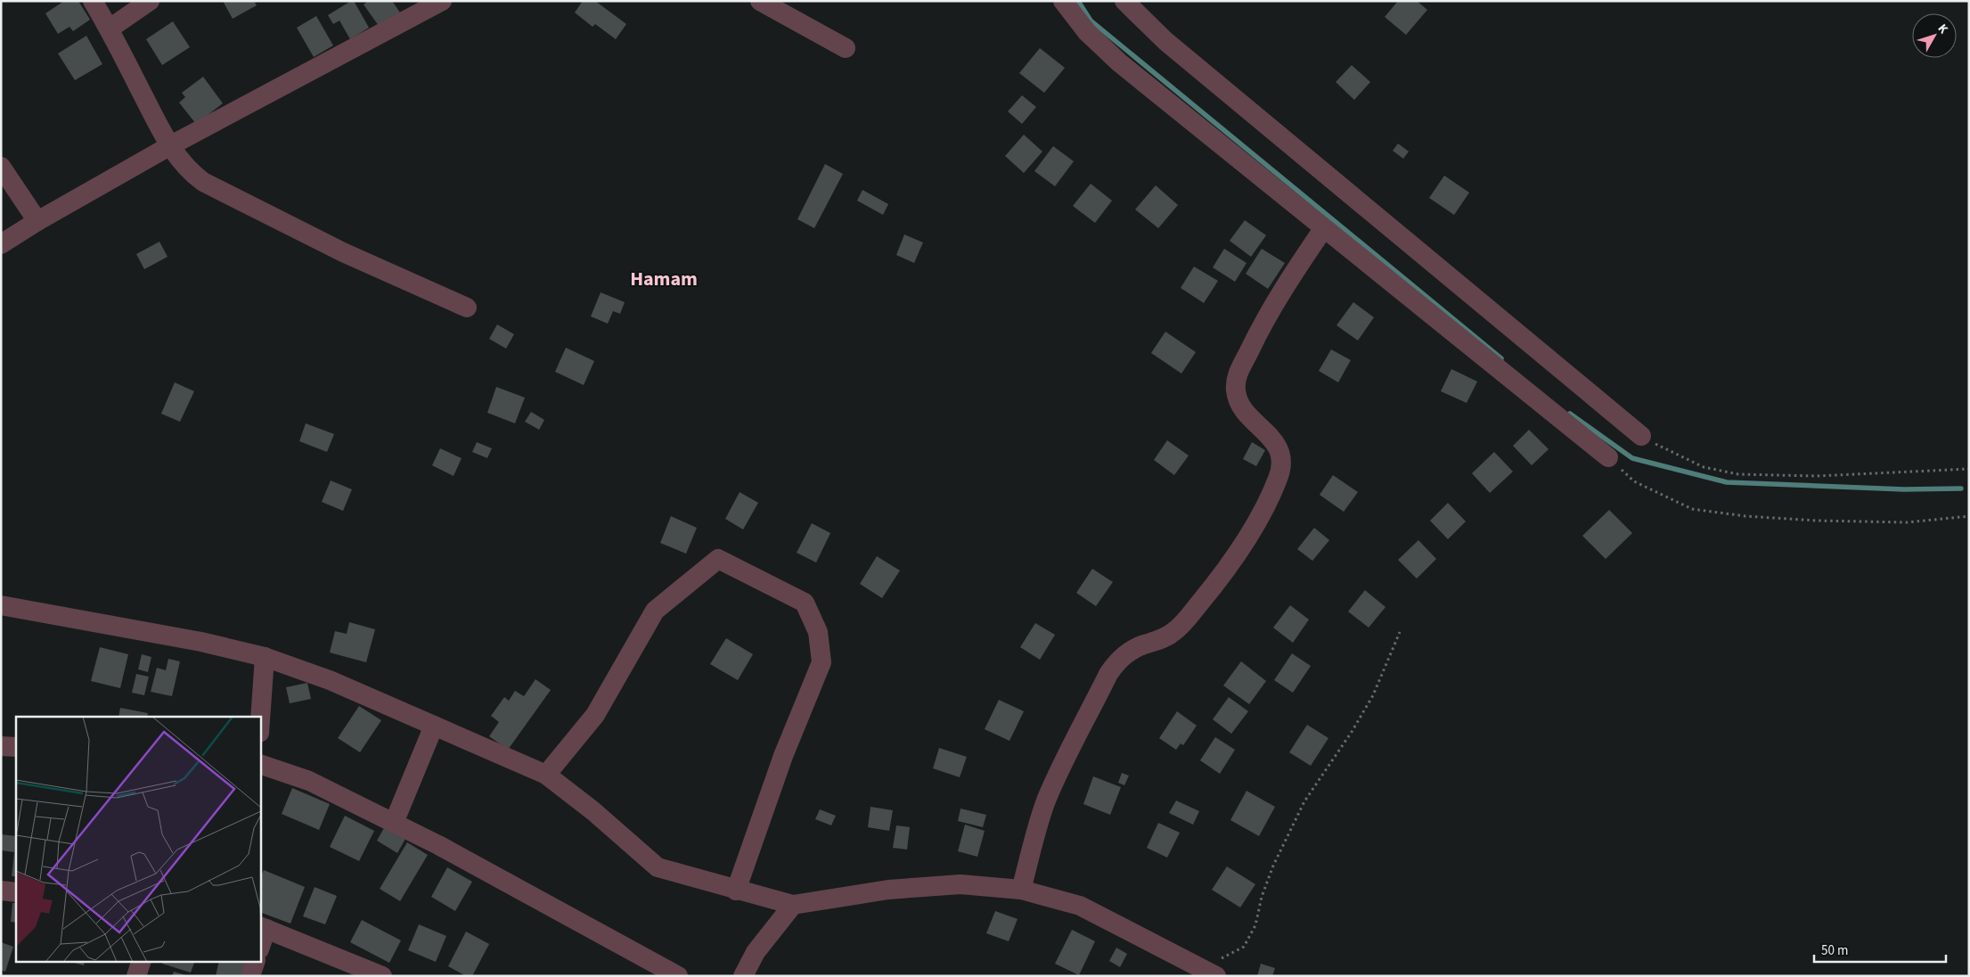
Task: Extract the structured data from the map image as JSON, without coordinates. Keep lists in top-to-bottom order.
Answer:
{
  "districts": ["Hamam"],
  "scale_bar": "50 m",
  "north": "top right"
}
